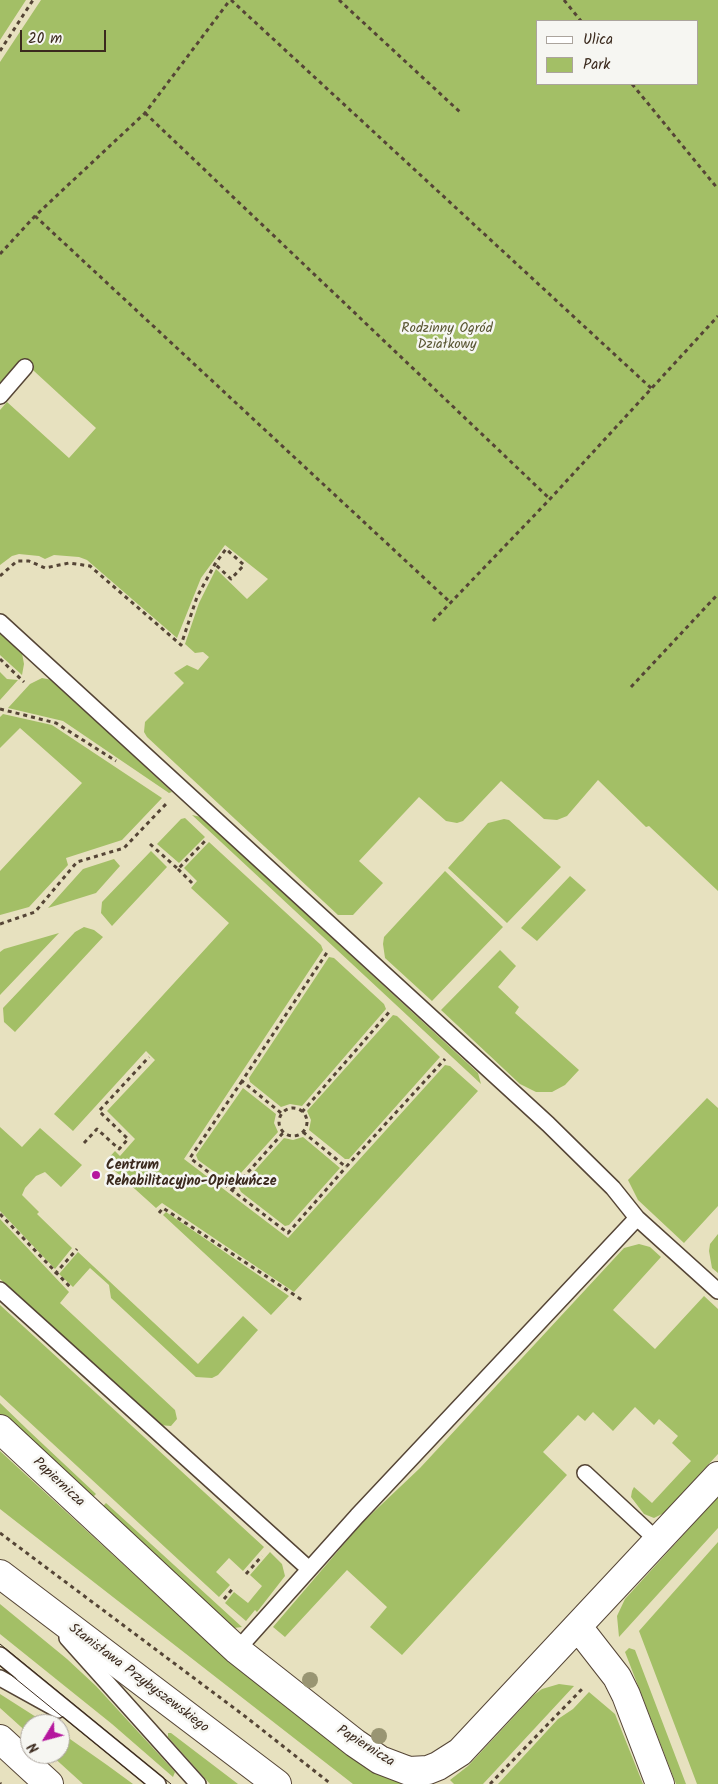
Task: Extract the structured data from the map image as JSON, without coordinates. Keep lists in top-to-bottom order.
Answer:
{
  "streets": {
    "street": ["Papiernicza", "Stanisława Przybyszewskiego"]
  },
  "parks": ["Rodzinny Ogród Działkowy"],
  "places": ["Centrum Rehabilitacyjno-Opiekuńcze"],
  "legend": ["Ulica", "Park"],
  "scale_bar": "20 m",
  "north": "bottom left"
}
